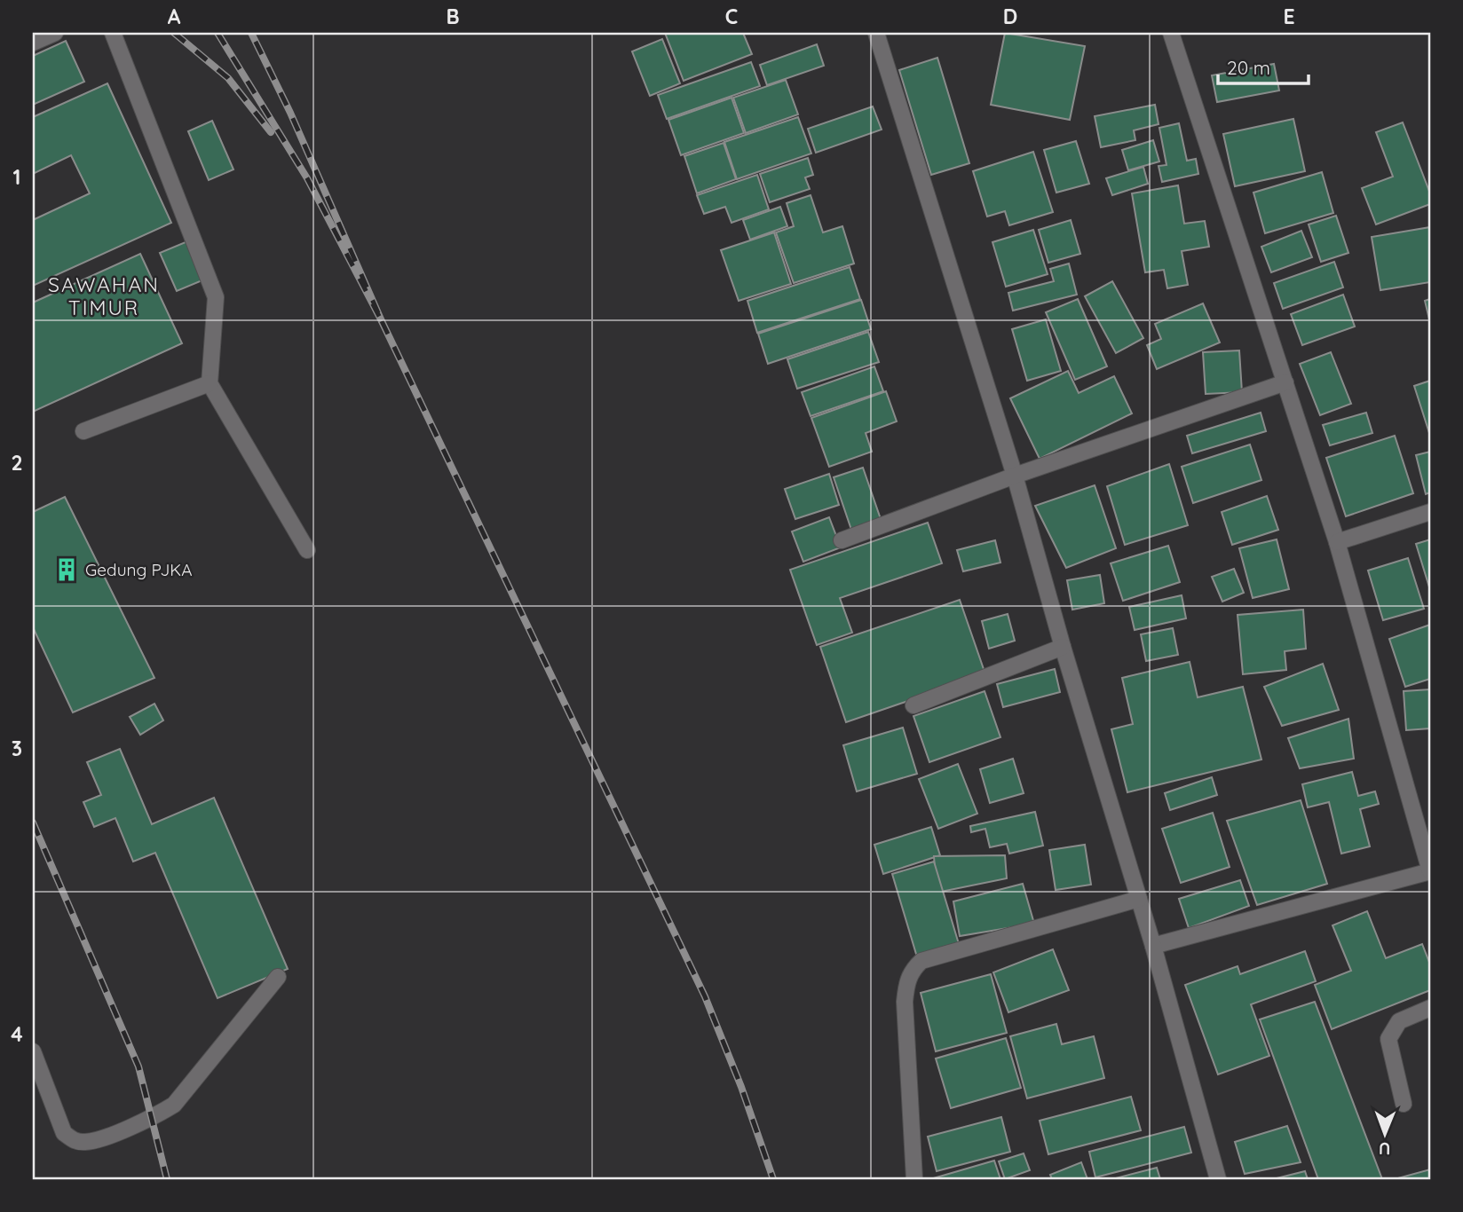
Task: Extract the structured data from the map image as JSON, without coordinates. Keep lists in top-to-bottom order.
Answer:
{
  "districts": ["SAWAHAN TIMUR"],
  "places": {
    "building": ["Gedung PJKA"]
  },
  "scale_bar": "20 m",
  "north": "bottom",
  "grid": {
    "columns": [
      "A",
      "B",
      "C",
      "D",
      "E"
    ],
    "rows": [
      "1",
      "2",
      "3",
      "4"
    ]
  }
}
